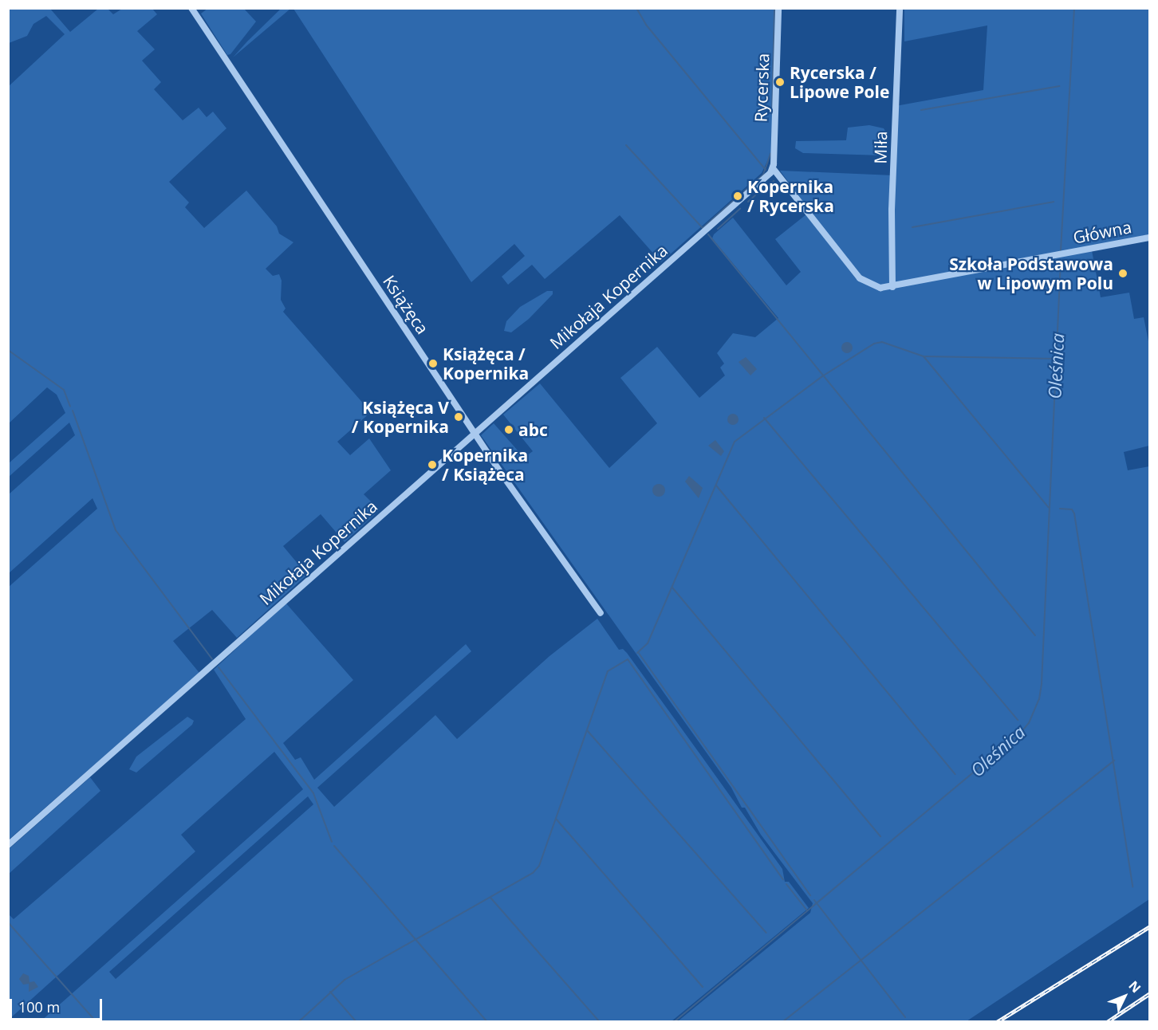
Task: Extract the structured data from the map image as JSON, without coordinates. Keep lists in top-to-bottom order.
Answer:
{
  "streets": {
    "street": [
      "Rycerska",
      "Miła",
      "Główna",
      "Mikołaja Kopernika",
      "Książęca"
    ]
  },
  "crossings": [
    ["Rycerska", "Mikołaja Kopernika"],
    ["Miła", "Główna"],
    ["Mikołaja Kopernika", "Książęca"]
  ],
  "water": ["Oleśnica"],
  "places": [
    "Rycerska / Lipowe Pole",
    "Kopernika / Rycerska",
    "Szkoła Podstawowa w Lipowym Polu",
    "Książęca / Kopernika",
    "Książęca V / Kopernika",
    "abc",
    "Kopernika / Książeca"
  ],
  "scale_bar": "100 m",
  "north": "top right"
}
